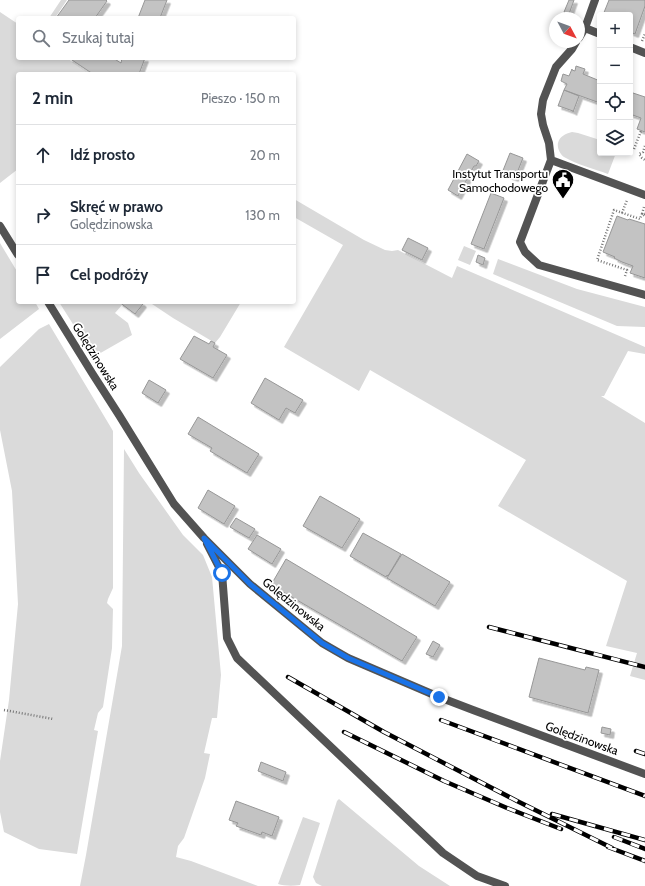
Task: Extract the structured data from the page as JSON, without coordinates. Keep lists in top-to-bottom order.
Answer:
{
  "streets": {
    "lane": ["Golędzinowska"]
  },
  "places": {
    "public building": ["Instytut Transportu Samochodowego"]
  },
  "north": "bottom right",
  "page": {
    "map_buttons": ["+", "−"],
    "search": "Szukaj tutaj",
    "heading": ["2 min", "Pieszo · 150 m"],
    "list": [
      ["Idź prosto", "20 m"],
      ["Skręć w prawo", "Golędzinowska", "130 m"],
      "Cel podróży"
    ]
  }
}
